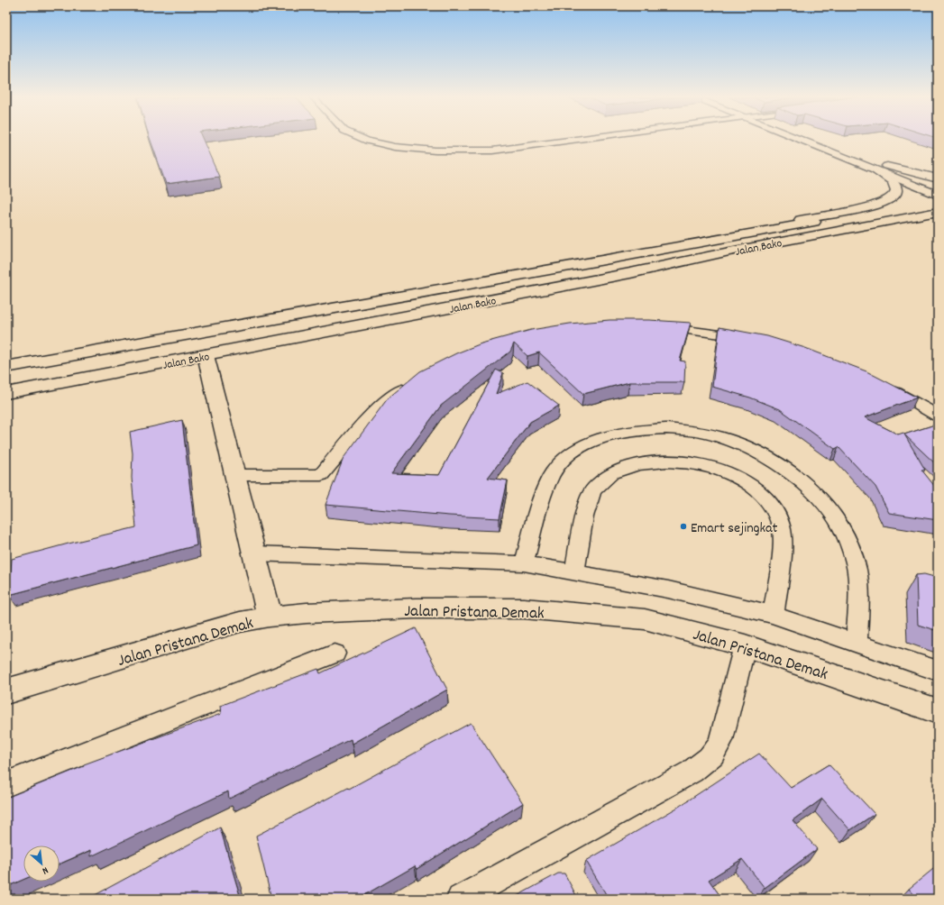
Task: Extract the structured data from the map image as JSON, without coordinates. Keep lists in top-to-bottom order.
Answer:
{
  "streets": {
    "main road": ["Jalan Bako", "Jalan Pristana Demak"]
  },
  "places": ["Emart sejingkat"],
  "north": "bottom right"
}
